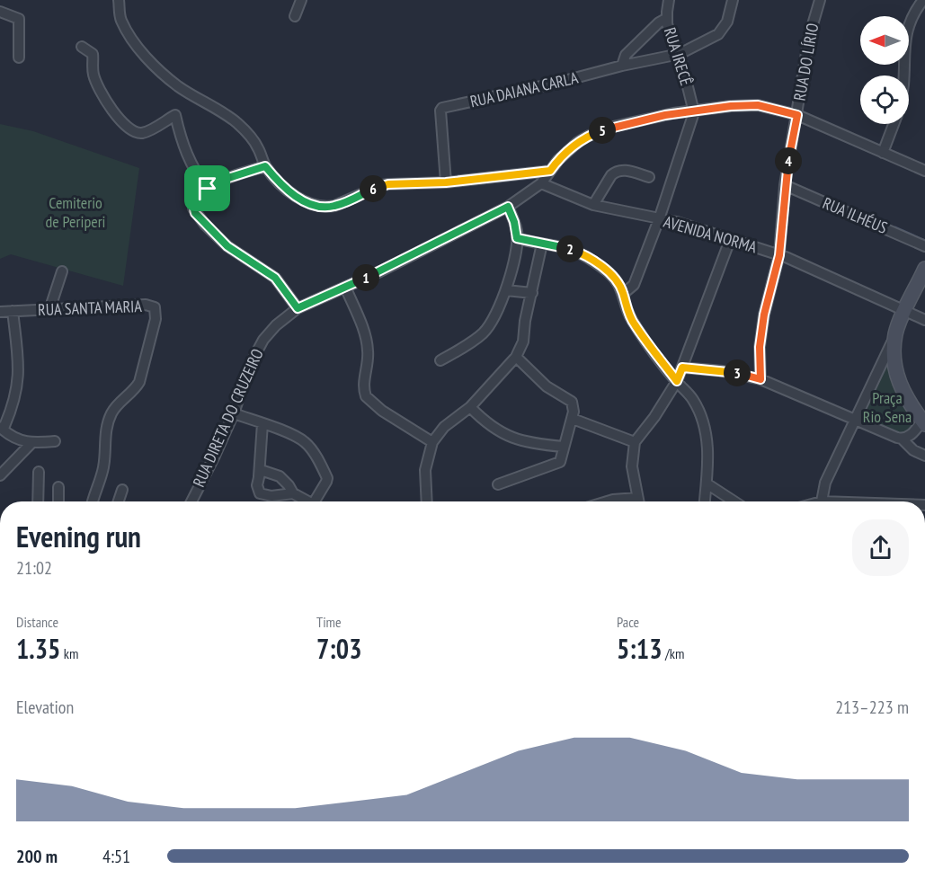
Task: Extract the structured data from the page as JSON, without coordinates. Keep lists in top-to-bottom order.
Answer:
{
  "streets": {
    "street": [
      "RUA IRECÊ",
      "RUA DO LÍRIO",
      "RUA DAIANA CARLA",
      "RUA ILHÉUS",
      "AVENIDA NORMA",
      "RUA SANTA MARIA",
      "RUA DIRETA DO CRUZEIRO"
    ]
  },
  "crossings": [
    ["RUA IRECÊ", "RUA DAIANA CARLA"],
    ["RUA IRECÊ", "RUA DIRETA DO CRUZEIRO"],
    ["RUA DO LÍRIO", "RUA ILHÉUS"],
    ["RUA DO LÍRIO", "AVENIDA NORMA"],
    ["RUA DO LÍRIO", "RUA DIRETA DO CRUZEIRO"],
    ["AVENIDA NORMA", "RUA DIRETA DO CRUZEIRO"]
  ],
  "parks": ["Cemiterio de Periperi", "Praça Rio Sena"],
  "north": "left",
  "page": {
    "pins": [
      "5",
      "4",
      "6",
      "2",
      "1",
      "3"
    ],
    "heading": ["Evening run", "21:02"],
    "stats": [
      ["Distance", "1.35 km"],
      ["Time", "7:03"],
      ["Pace", "5:13 /km"]
    ],
    "chart": ["Elevation", "213–223 m"],
    "list": [
      {
        "name": "200 m",
        "note": "4:51"
      }
    ]
  }
}
